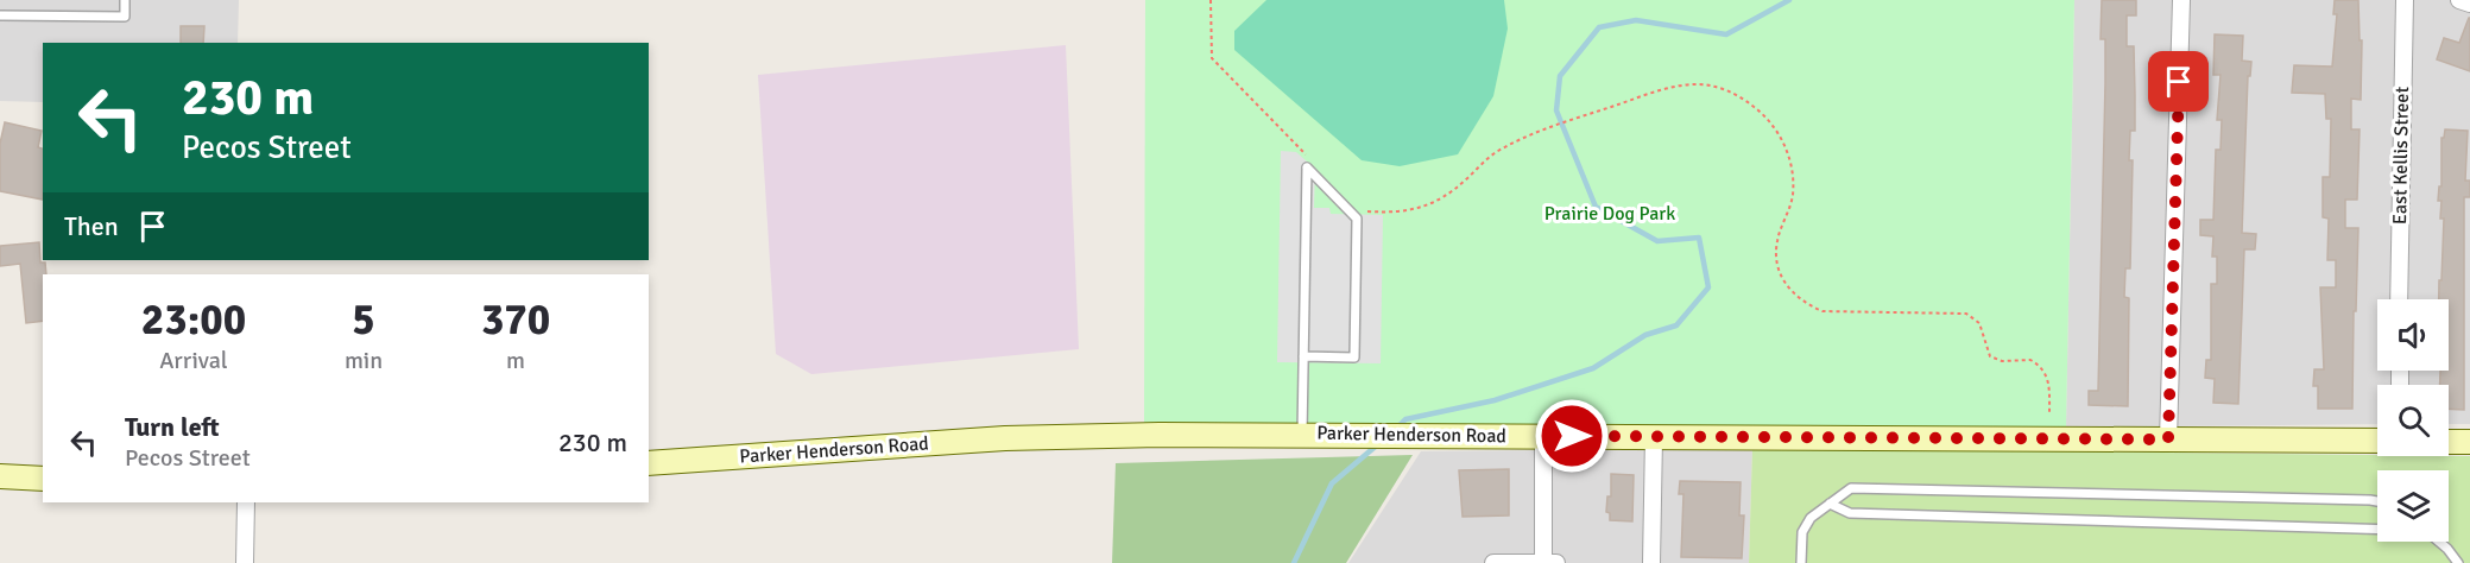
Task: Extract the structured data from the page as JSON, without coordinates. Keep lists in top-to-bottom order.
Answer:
{
  "streets": {
    "street": ["East Kellis Street", "Parker Henderson Road"]
  },
  "parks": ["Prairie Dog Park"],
  "page": {
    "turn": ["230 m", "Pecos Street"],
    "then": "Then",
    "eta": [
      "23:00",
      "Arrival",
      "5",
      "min",
      "370",
      "m"
    ],
    "list": [
      {
        "name": "Turn left",
        "note": "Pecos Street",
        "value": "230 m"
      }
    ]
  }
}
